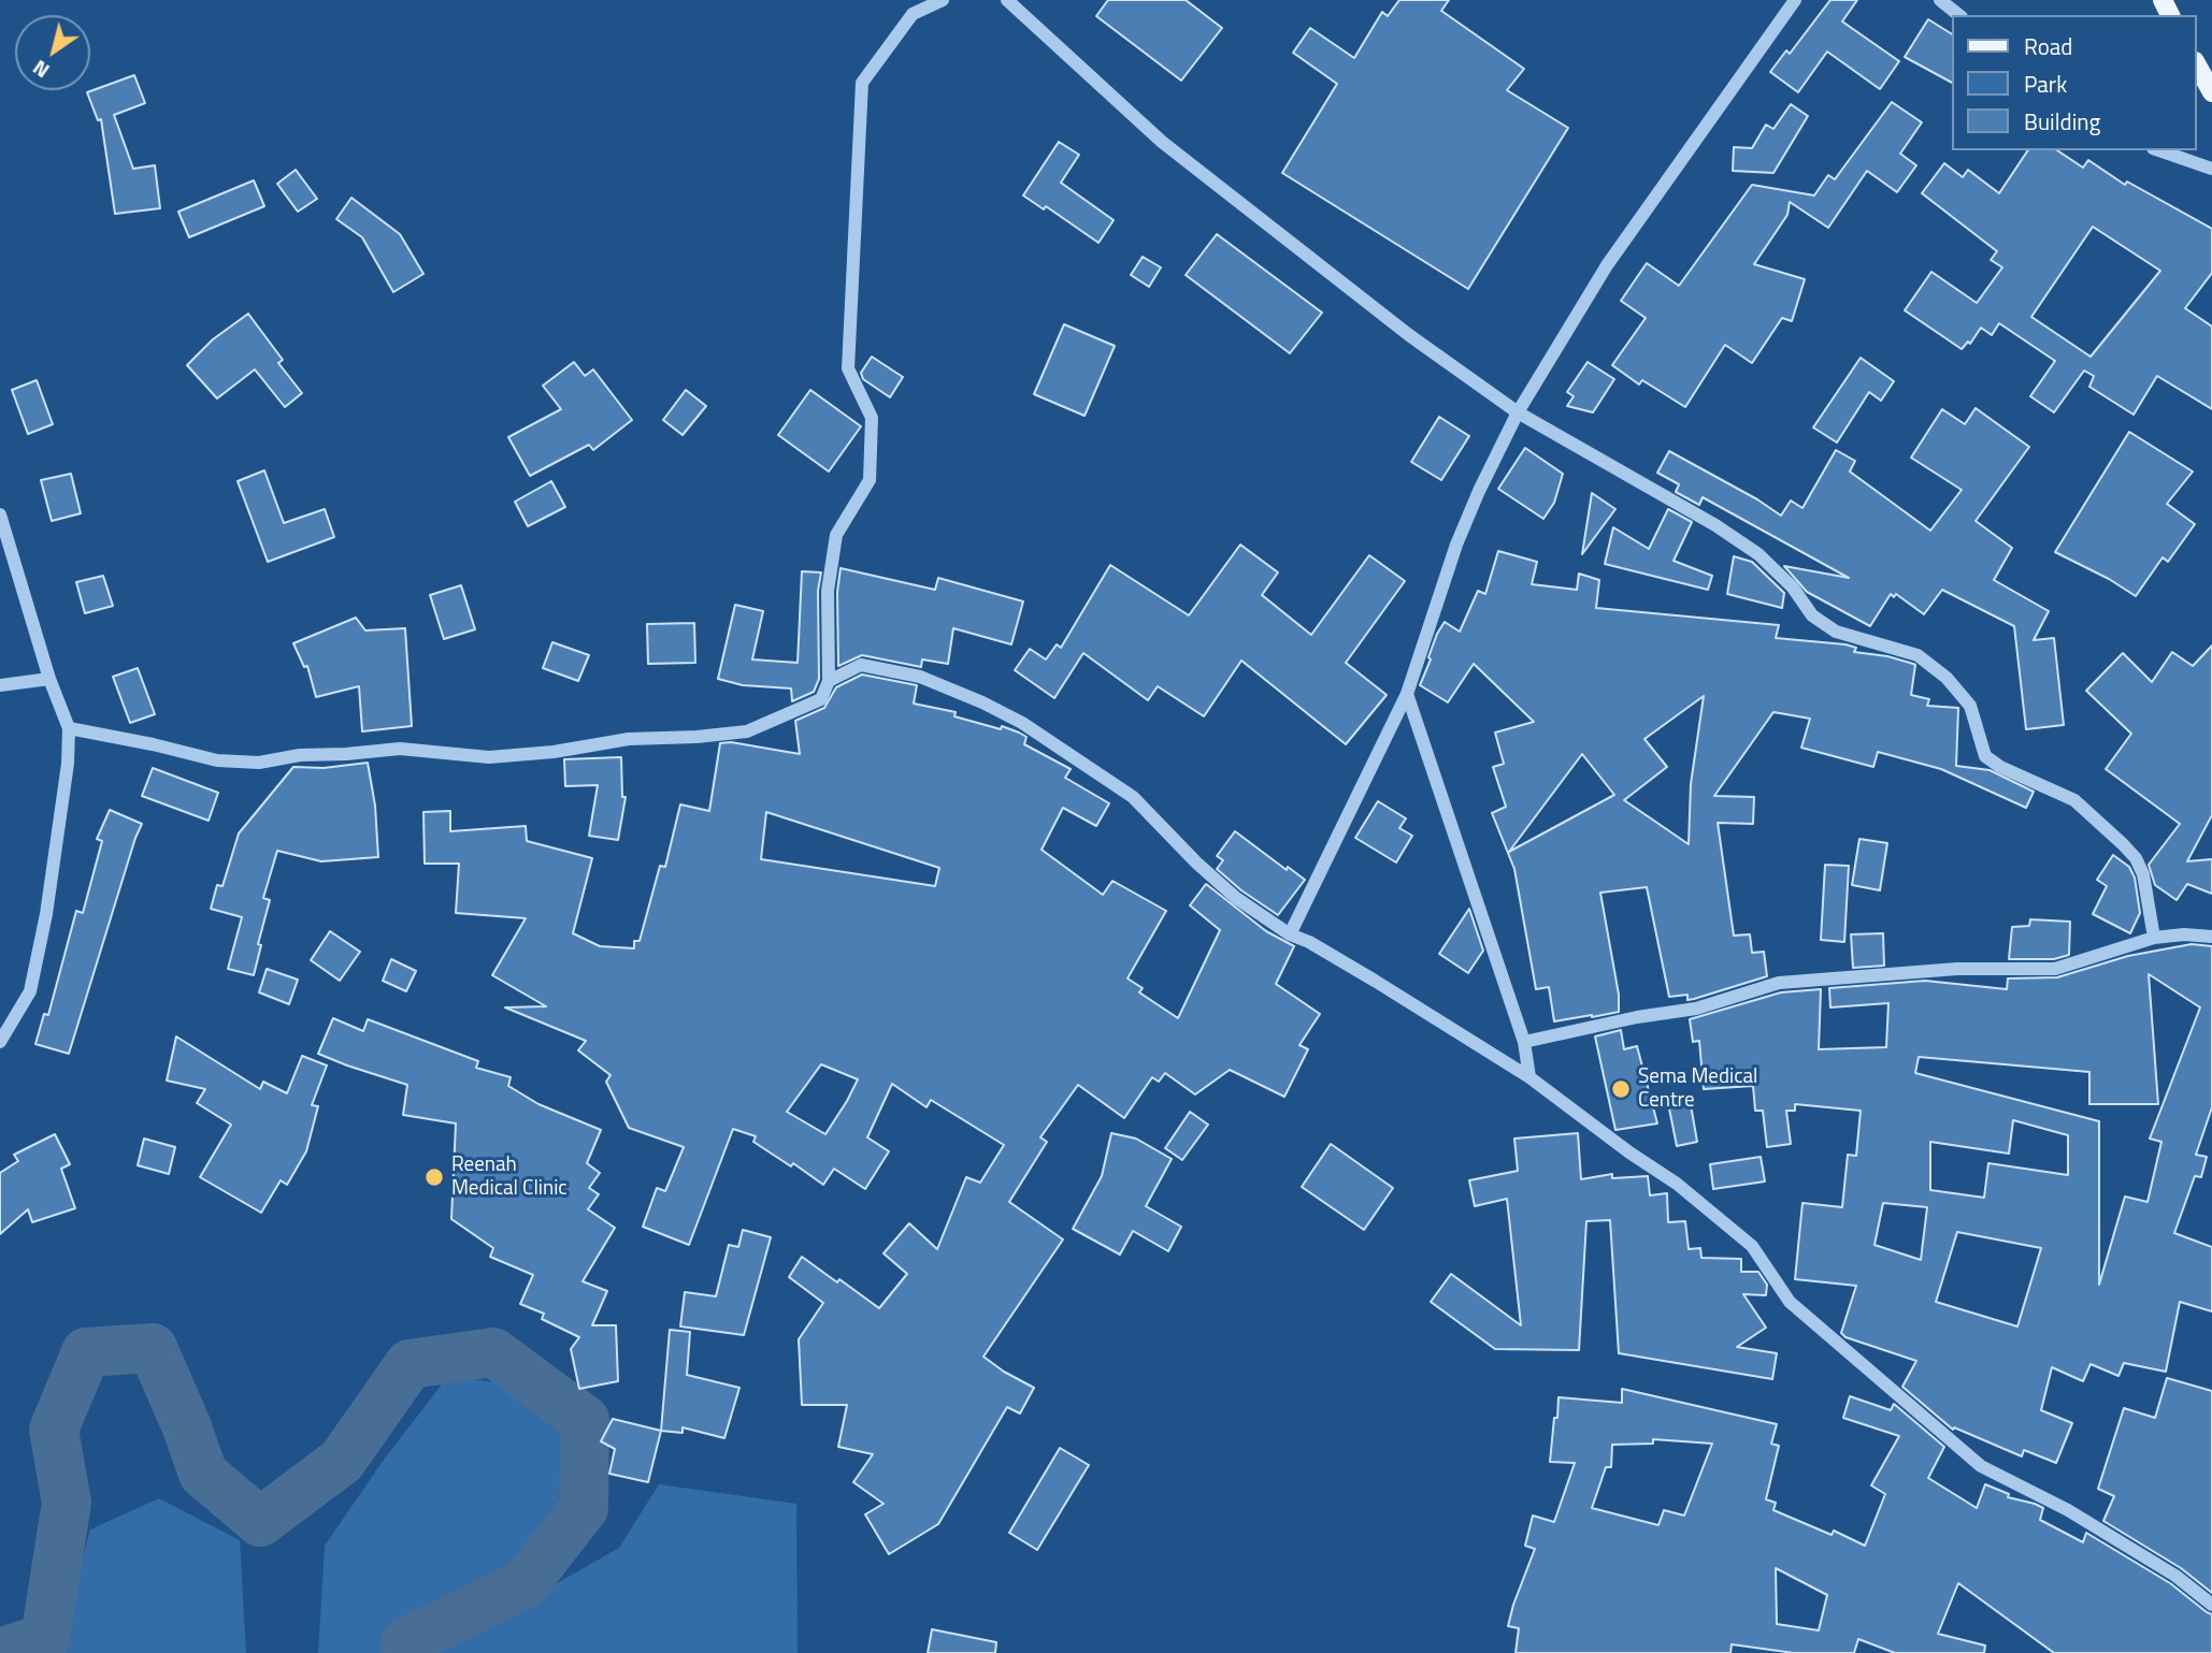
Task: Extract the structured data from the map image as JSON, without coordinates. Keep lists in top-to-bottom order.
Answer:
{
  "places": ["Sema Medical Centre", "Reenah Medical Clinic"],
  "legend": ["Road", "Park", "Building"],
  "north": "bottom left"
}
